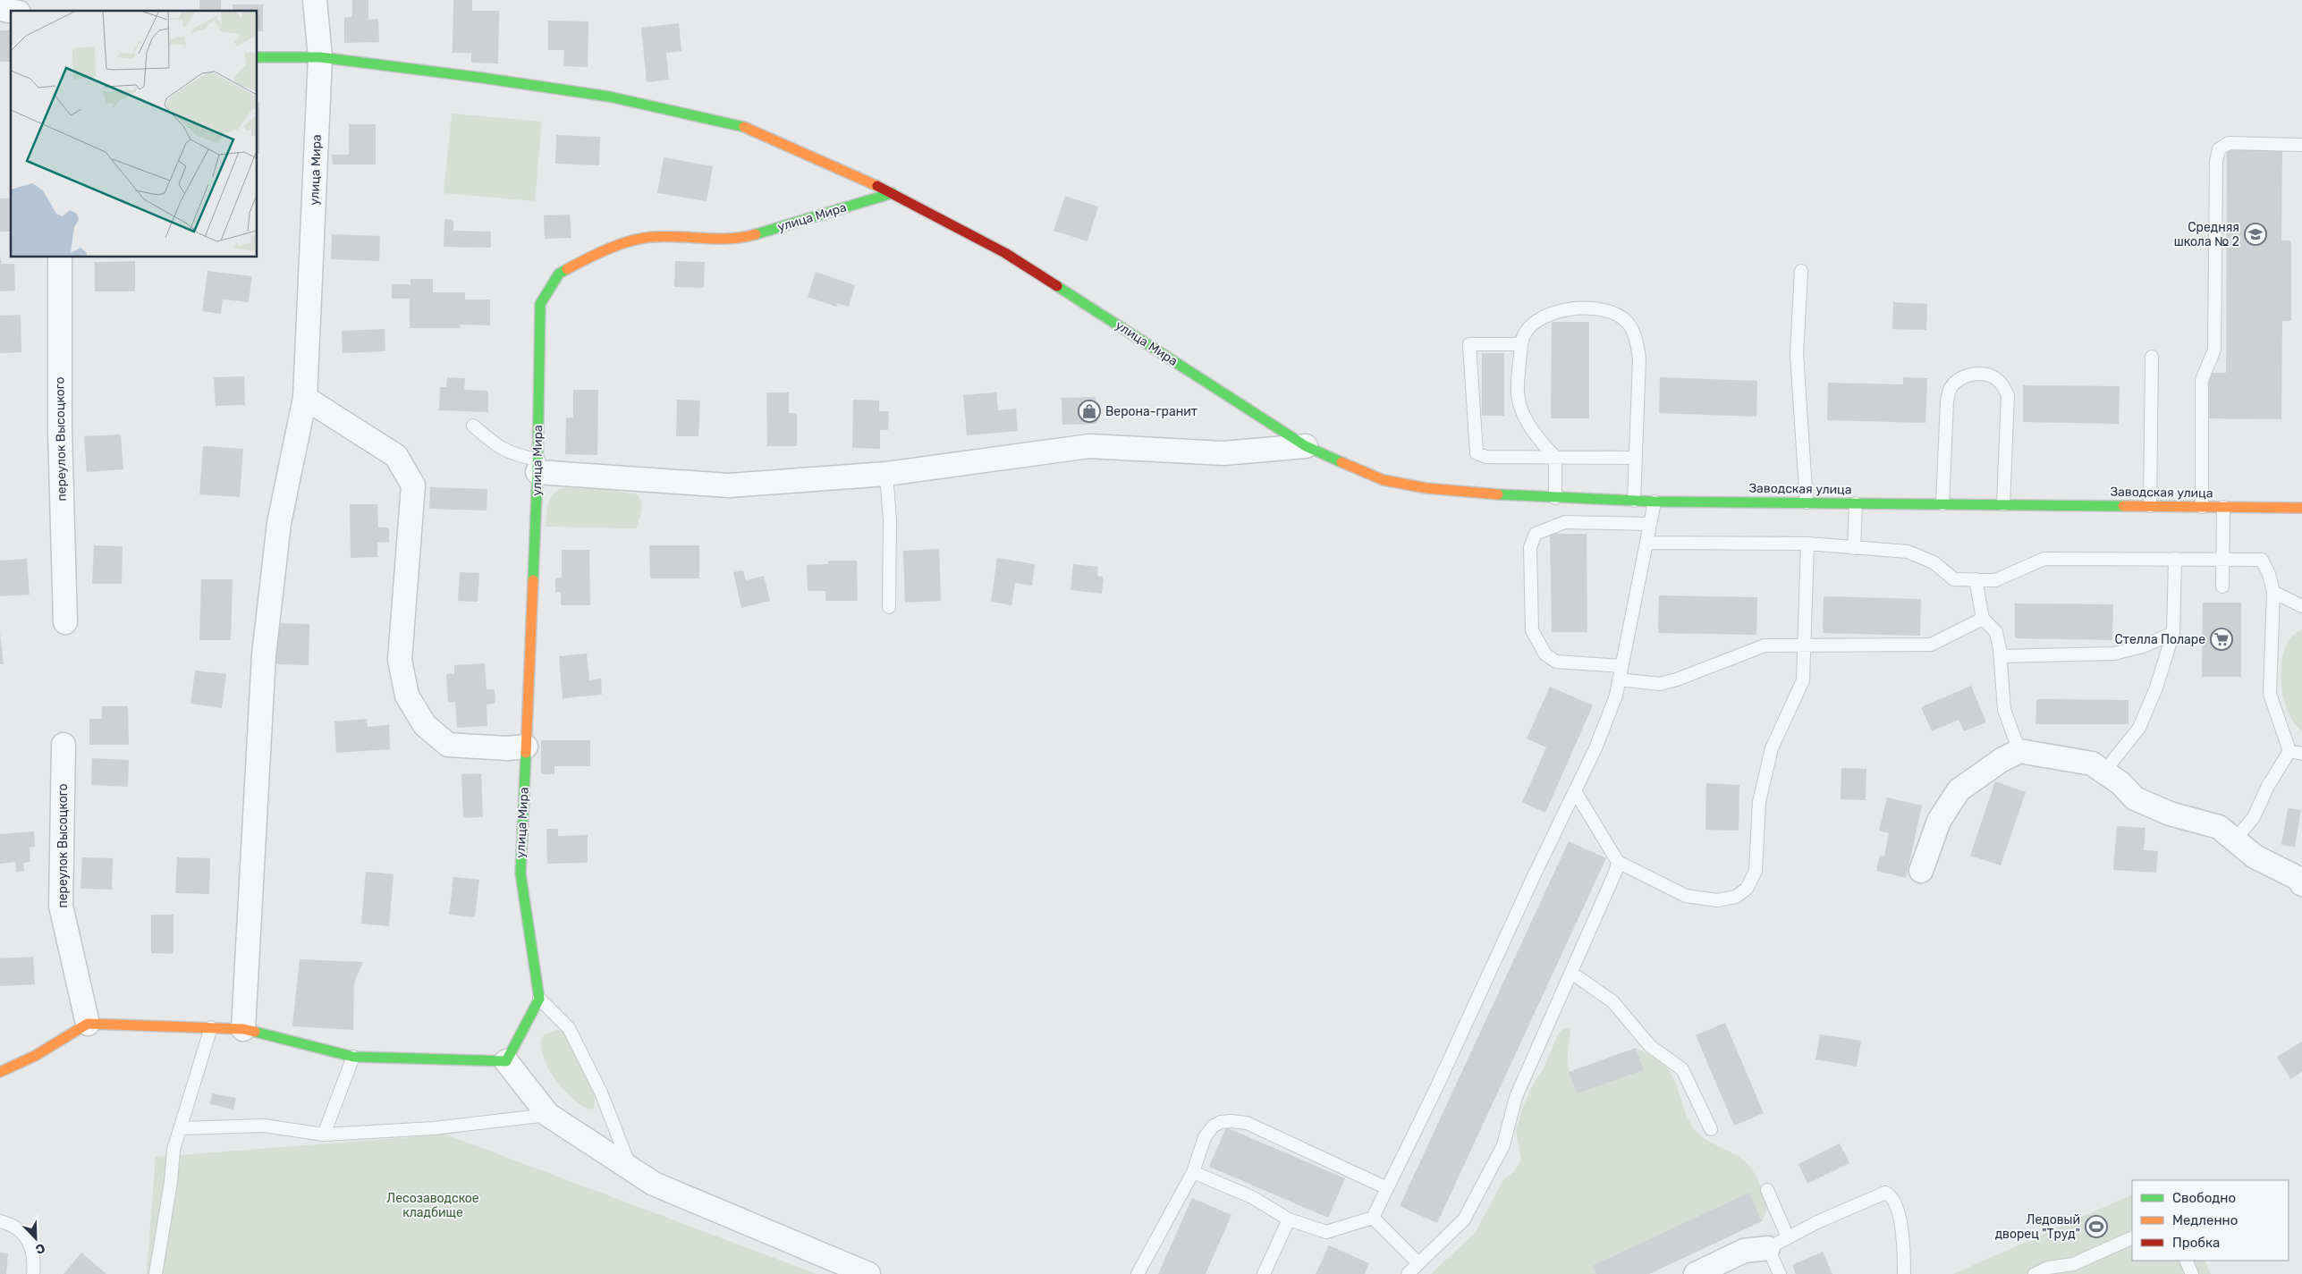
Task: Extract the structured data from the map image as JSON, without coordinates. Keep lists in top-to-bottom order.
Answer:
{
  "streets": {
    "street": ["улица Мира", "переулок Высоцкого", "Заводская улица"]
  },
  "crossings": [
    ["улица Мира", "Заводская улица"]
  ],
  "parks": ["Лесозаводское кладбище"],
  "places": {
    "school or university": ["Средняя школа № 2"],
    "shop": ["Верона-гранит"],
    "supermarket": ["Стелла Поларе"],
    "sports": ["Ледовый дворец \"Труд\""]
  },
  "legend": ["Свободно", "Медленно", "Пробка"],
  "north": "bottom right"
}
